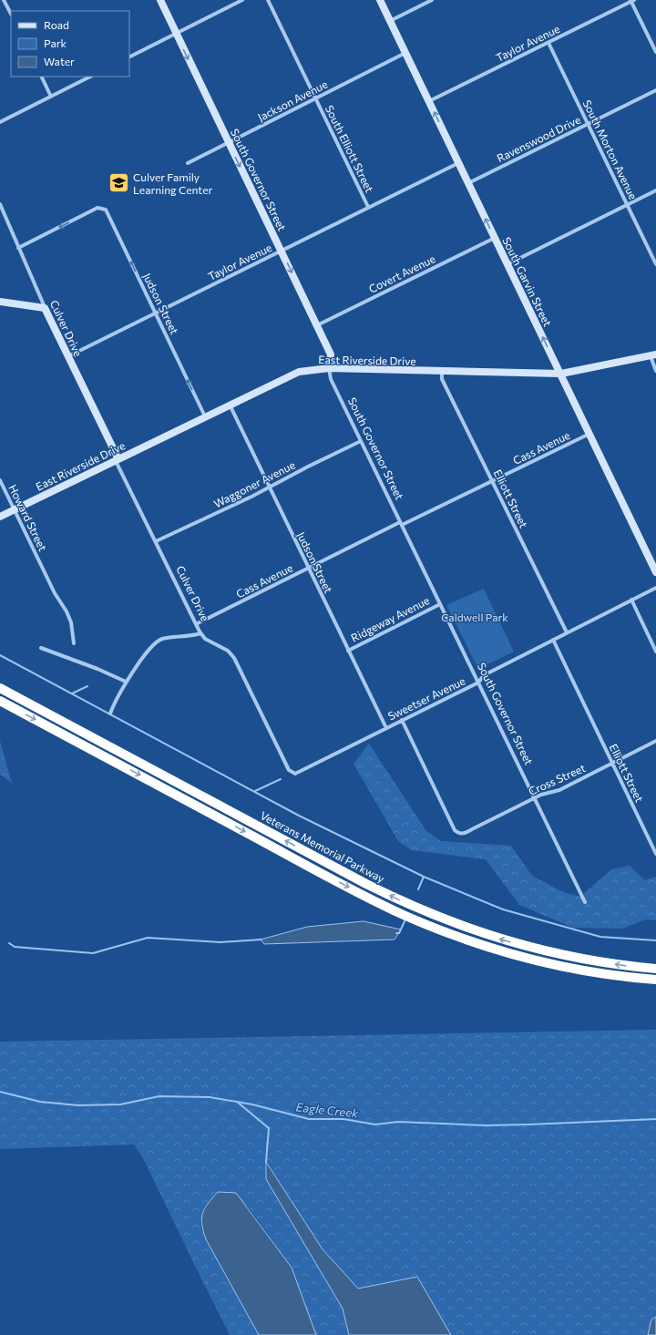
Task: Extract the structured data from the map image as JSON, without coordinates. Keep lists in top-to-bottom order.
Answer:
{
  "streets": {
    "highway": ["Veterans Memorial Parkway"],
    "street": [
      "Taylor Avenue",
      "Jackson Avenue",
      "Ravenswood Drive",
      "South Elliott Street",
      "South Morton Avenue",
      "South Governor Street",
      "Covert Avenue",
      "South Garvin Street",
      "Judson Street",
      "Culver Drive",
      "East Riverside Drive",
      "Cass Avenue",
      "Waggoner Avenue",
      "Elliott Street",
      "Howard Street",
      "Ridgeway Avenue",
      "Sweetser Avenue",
      "Cross Street"
    ]
  },
  "crossings": [
    ["Taylor Avenue", "South Elliott Street"],
    ["Taylor Avenue", "South Morton Avenue"],
    ["Taylor Avenue", "South Governor Street"],
    ["Taylor Avenue", "South Garvin Street"],
    ["Taylor Avenue", "Judson Street"],
    ["Taylor Avenue", "Culver Drive"],
    ["Jackson Avenue", "South Elliott Street"],
    ["Jackson Avenue", "South Governor Street"],
    ["Jackson Avenue", "South Garvin Street"],
    ["Ravenswood Drive", "South Morton Avenue"],
    ["Ravenswood Drive", "South Garvin Street"],
    ["South Governor Street", "Covert Avenue"],
    ["South Governor Street", "East Riverside Drive"],
    ["South Governor Street", "Cass Avenue"],
    ["South Governor Street", "Waggoner Avenue"],
    ["South Governor Street", "Ridgeway Avenue"],
    ["South Governor Street", "Sweetser Avenue"],
    ["South Governor Street", "Cross Street"],
    ["Covert Avenue", "South Garvin Street"],
    ["South Garvin Street", "East Riverside Drive"],
    ["South Garvin Street", "Cass Avenue"],
    ["Judson Street", "Culver Drive"],
    ["Judson Street", "East Riverside Drive"],
    ["Judson Street", "Cass Avenue"],
    ["Judson Street", "Waggoner Avenue"],
    ["Judson Street", "Ridgeway Avenue"],
    ["Judson Street", "Sweetser Avenue"],
    ["Culver Drive", "East Riverside Drive"],
    ["Culver Drive", "Cass Avenue"],
    ["Culver Drive", "Waggoner Avenue"],
    ["Culver Drive", "Sweetser Avenue"],
    ["East Riverside Drive", "Elliott Street"],
    ["East Riverside Drive", "Howard Street"],
    ["Cass Avenue", "Elliott Street"],
    ["Elliott Street", "Sweetser Avenue"],
    ["Elliott Street", "Cross Street"],
    ["Sweetser Avenue", "Cross Street"]
  ],
  "one_way": ["South Garvin Street"],
  "water": ["Eagle Creek"],
  "parks": ["Caldwell Park"],
  "places": {
    "school or university": ["Culver Family Learning Center"]
  },
  "legend": ["Road", "Park", "Water"]
}
